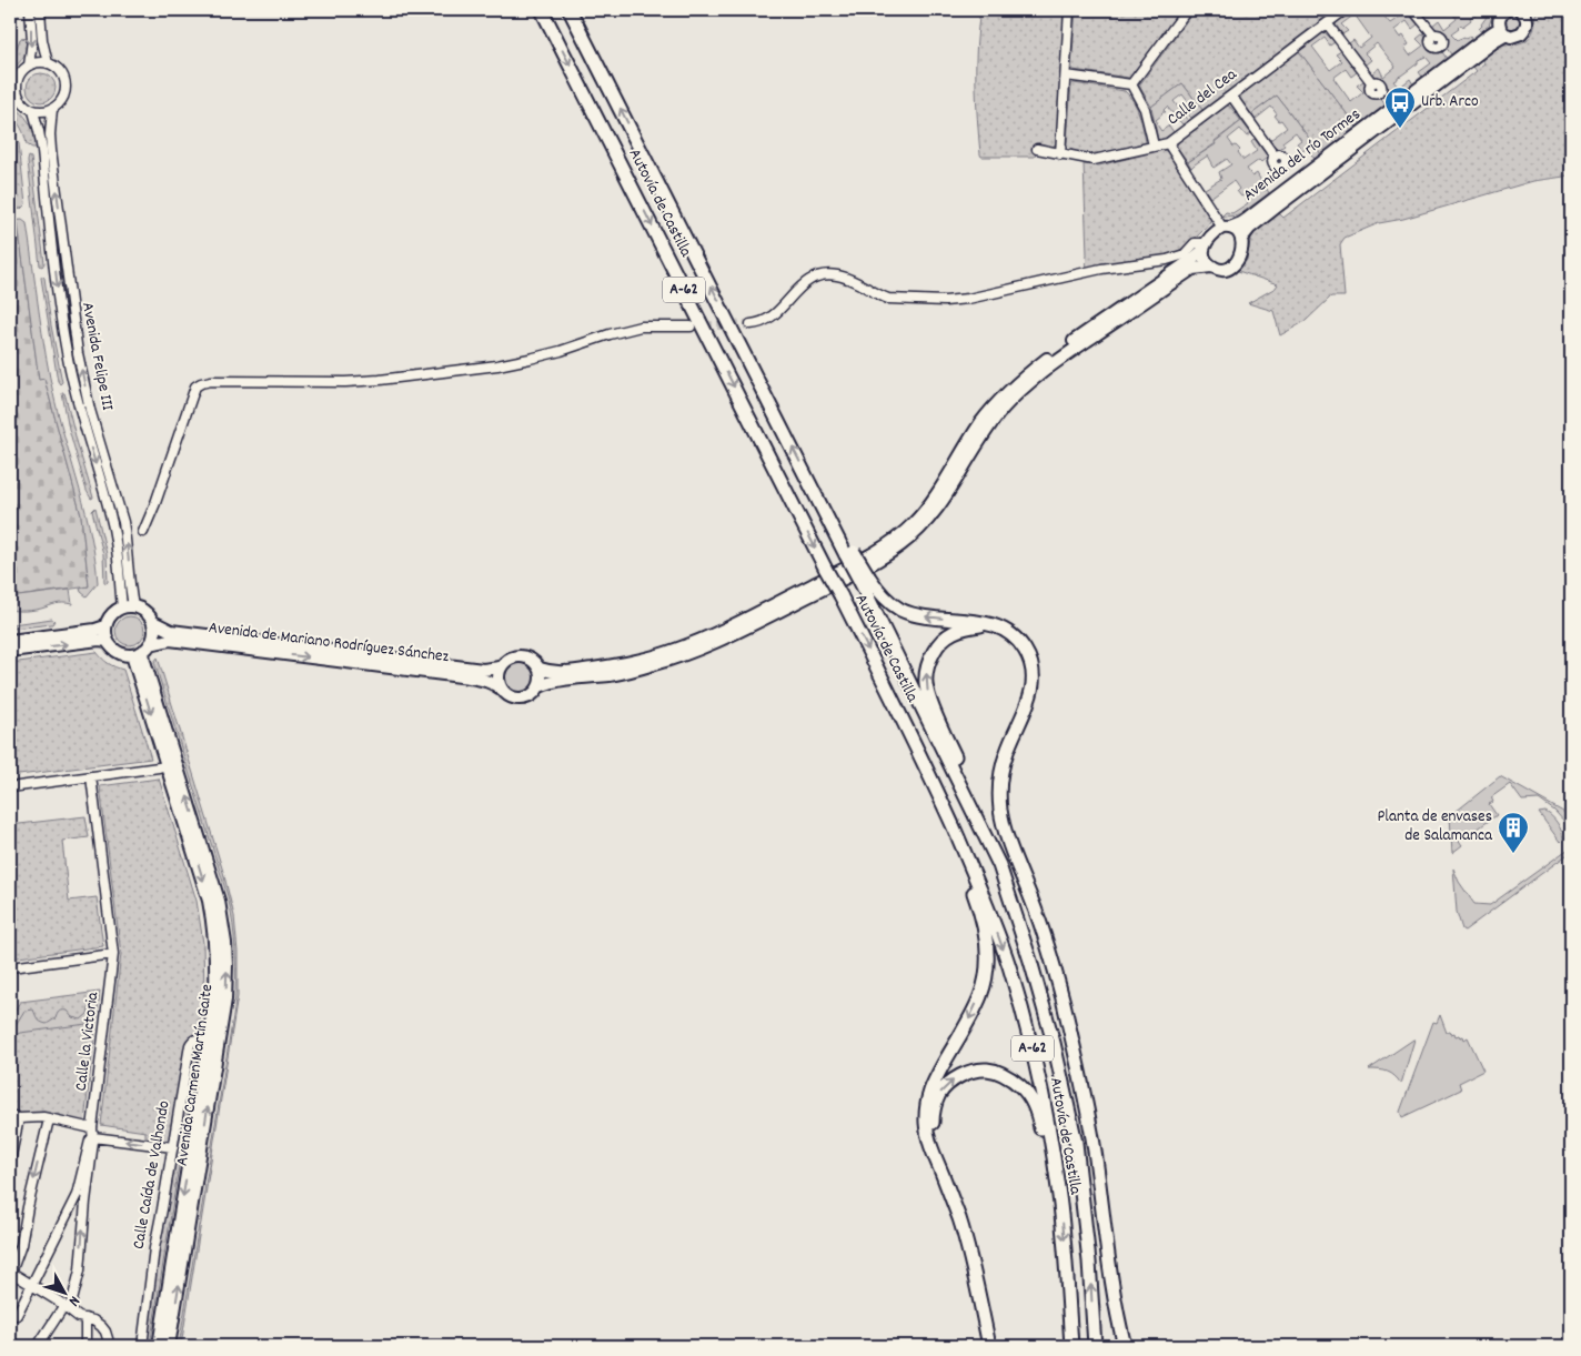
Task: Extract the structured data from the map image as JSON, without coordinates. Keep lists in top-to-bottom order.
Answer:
{
  "streets": {
    "highway": ["Autovía de Castilla", "A-62"],
    "main road": ["Avenida del río Tormes", "Avenida de Mariano Rodríguez Sánchez", "Avenida Carmen Martín Gaite"],
    "street": [
      "Calle del Cea",
      "Avenida Felipe III",
      "Calle la Victoria",
      "Calle Caída de Valhondo"
    ]
  },
  "crossings": [
    ["Avenida Felipe III", "Avenida de Mariano Rodríguez Sánchez"],
    ["Avenida Felipe III", "Avenida Carmen Martín Gaite"],
    ["Avenida de Mariano Rodríguez Sánchez", "Avenida Carmen Martín Gaite"],
    ["Avenida Carmen Martín Gaite", "Calle Caída de Valhondo"]
  ],
  "places": {
    "bus stop": ["Urb. Arco"],
    "building": ["Planta de envases de Salamanca"]
  },
  "north": "bottom right"
}
